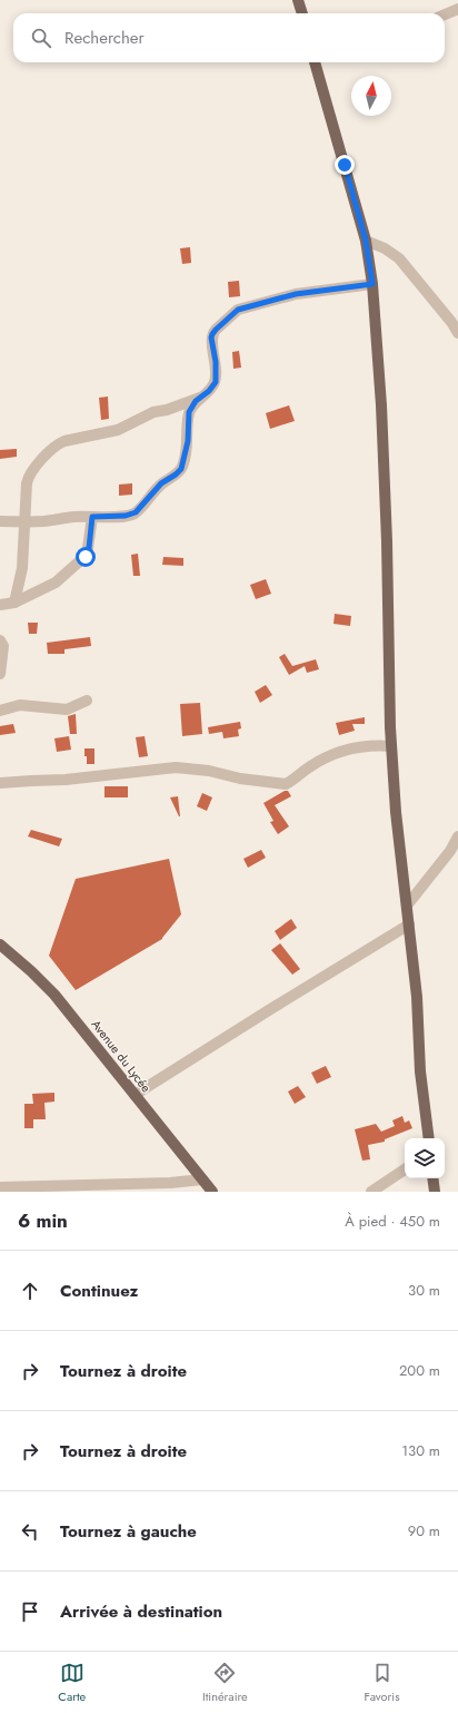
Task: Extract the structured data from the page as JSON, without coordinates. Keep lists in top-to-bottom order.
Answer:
{
  "streets": {
    "main road": ["Avenue du Lycée"]
  },
  "north": "top",
  "page": {
    "search": "Rechercher",
    "heading": ["6 min", "À pied · 450 m"],
    "list": [
      ["Continuez", "30 m"],
      ["Tournez à droite", "200 m"],
      ["Tournez à droite", "130 m"],
      ["Tournez à gauche", "90 m"],
      "Arrivée à destination"
    ],
    "nav": ["Carte", "Itinéraire", "Favoris"]
  }
}
